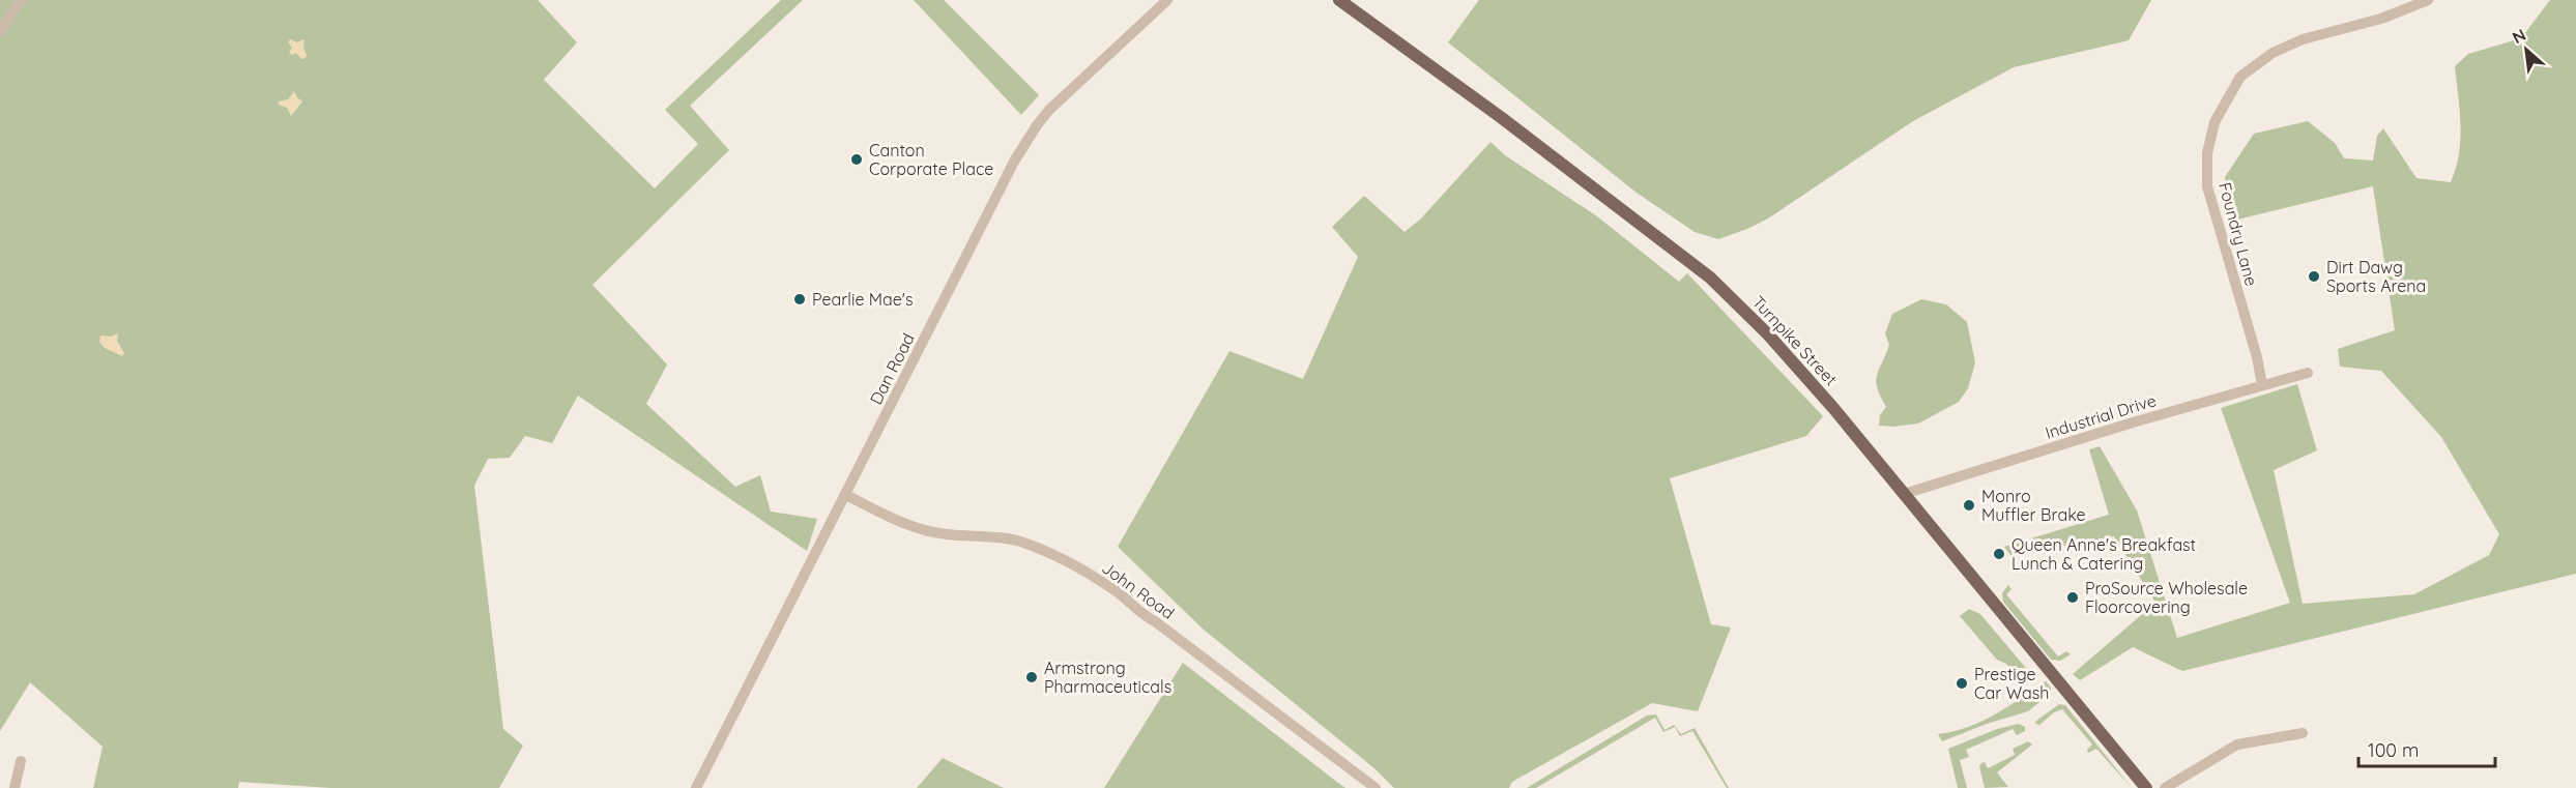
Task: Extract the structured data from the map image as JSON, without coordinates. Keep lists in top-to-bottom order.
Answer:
{
  "streets": {
    "main road": ["Turnpike Street"],
    "street": [
      "Foundry Lane",
      "Dan Road",
      "Industrial Drive",
      "John Road"
    ]
  },
  "crossings": [
    ["Foundry Lane", "Industrial Drive"],
    ["Turnpike Street", "Industrial Drive"],
    ["Dan Road", "John Road"]
  ],
  "places": [
    "Canton Corporate Place",
    "Dirt Dawg Sports Arena",
    "Pearlie Mae's",
    "Monro Muffler Brake",
    "Queen Anne's Breakfast Lunch & Catering",
    "ProSource Wholesale Floorcovering",
    "Armstrong Pharmaceuticals",
    "Prestige Car Wash"
  ],
  "scale_bar": "100 m",
  "north": "top left"
}
